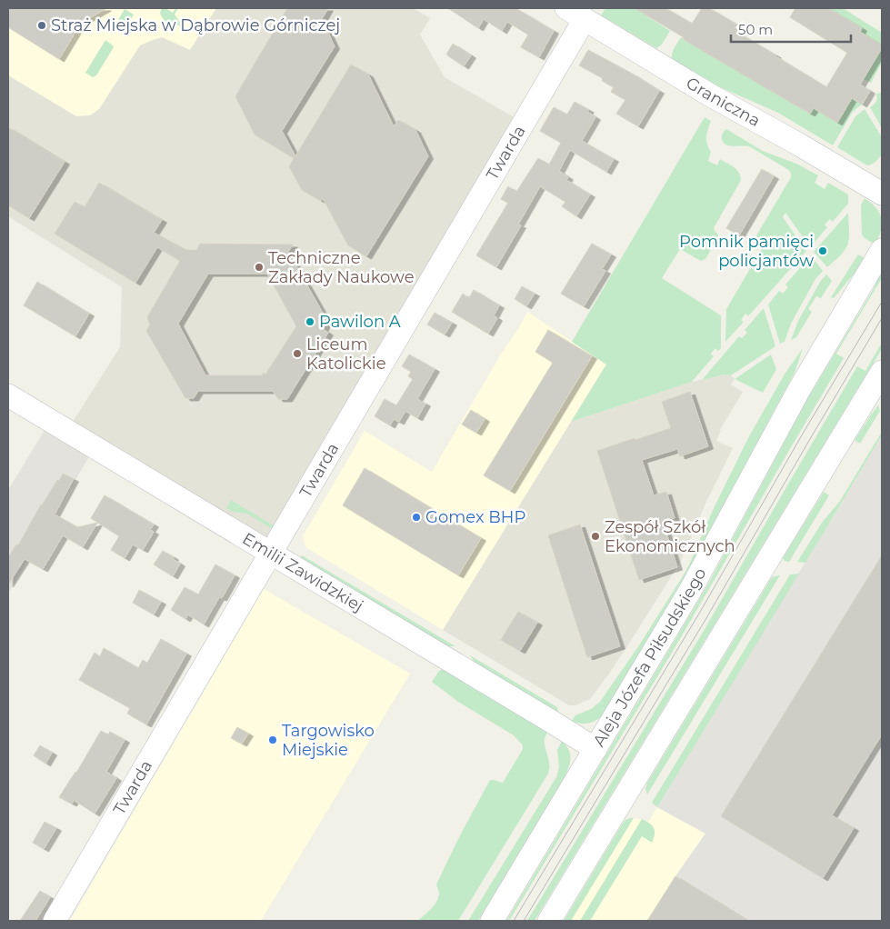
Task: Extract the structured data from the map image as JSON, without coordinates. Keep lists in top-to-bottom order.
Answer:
{
  "streets": {
    "street": [
      "Graniczna",
      "Twarda",
      "Emilii Zawidzkiej",
      "Aleja Józefa Piłsudskiego"
    ]
  },
  "crossings": [
    ["Graniczna", "Twarda"],
    ["Twarda", "Emilii Zawidzkiej"],
    ["Emilii Zawidzkiej", "Aleja Józefa Piłsudskiego"]
  ],
  "places": [
    "Straż Miejska w Dąbrowie Górniczej",
    "Pomnik pamięci policjantów",
    "Techniczne Zakłady Naukowe",
    "Pawilon A",
    "Liceum Katolickie",
    "Gomex BHP",
    "Zespół Szkół Ekonomicznych",
    "Targowisko Miejskie"
  ],
  "scale_bar": "50 m"
}
